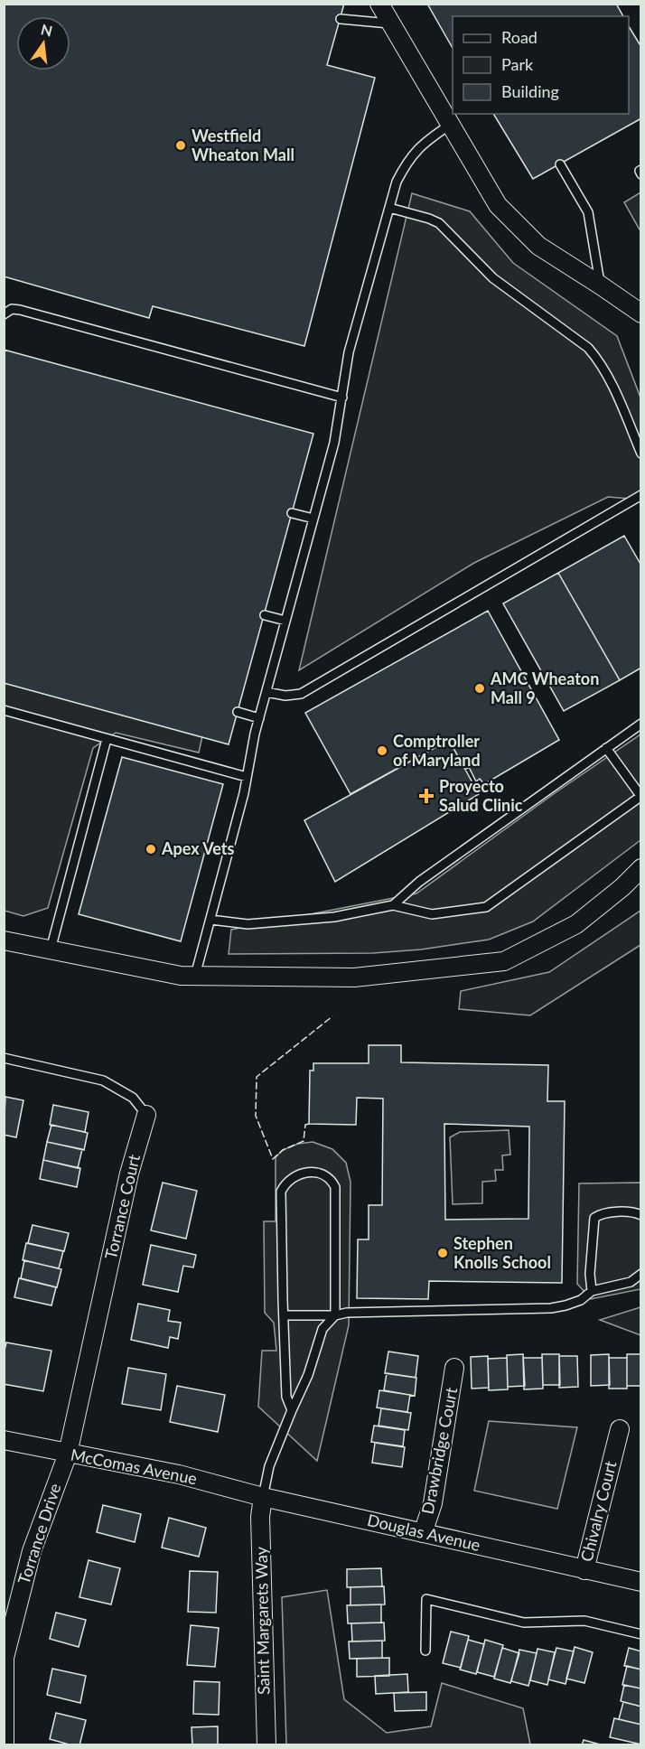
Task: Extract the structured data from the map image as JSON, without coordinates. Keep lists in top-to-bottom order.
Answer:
{
  "streets": {
    "street": [
      "Torrance Court",
      "Drawbridge Court",
      "McComas Avenue",
      "Chivalry Court",
      "Douglas Avenue",
      "Torrance Drive",
      "Saint Margarets Way"
    ]
  },
  "crossings": [
    ["Torrance Court", "McComas Avenue"],
    ["Torrance Court", "Torrance Drive"],
    ["Drawbridge Court", "Douglas Avenue"],
    ["McComas Avenue", "Douglas Avenue"],
    ["McComas Avenue", "Torrance Drive"],
    ["McComas Avenue", "Saint Margarets Way"],
    ["Chivalry Court", "Douglas Avenue"],
    ["Douglas Avenue", "Saint Margarets Way"]
  ],
  "places": {
    "other": [
      "Westfield Wheaton Mall",
      "AMC Wheaton Mall 9",
      "Comptroller of Maryland",
      "Apex Vets",
      "Stephen Knolls School"
    ],
    "health": ["Proyecto Salud Clinic"]
  },
  "legend": ["Road", "Park", "Building"],
  "north": "top"
}
